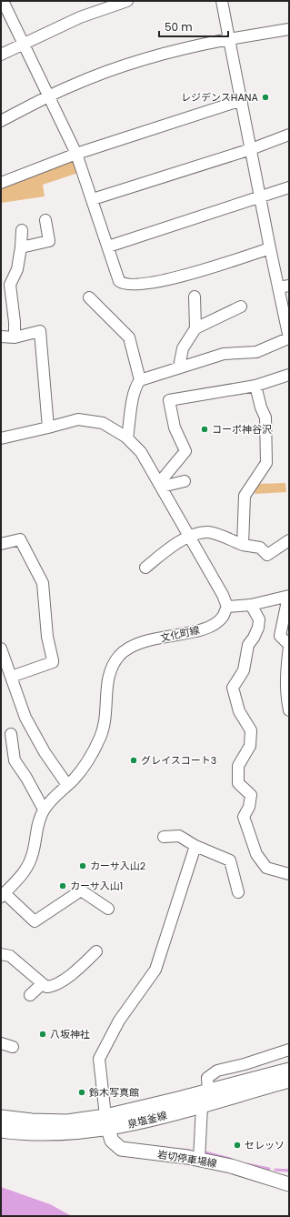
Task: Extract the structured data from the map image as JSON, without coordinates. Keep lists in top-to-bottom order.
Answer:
{
  "streets": {
    "main road": ["泉塩釜線", "岩切停車場線"],
    "street": ["文化町線"]
  },
  "crossings": [
    ["泉塩釜線", "岩切停車場線"]
  ],
  "places": [
    "レジデンスHANA",
    "コーポ神谷沢",
    "グレイスコート3",
    "カーサ入山2",
    "カーサ入山1",
    "八坂神社",
    "鈴木写真館",
    "セレッソ"
  ],
  "scale_bar": "50 m"
}
